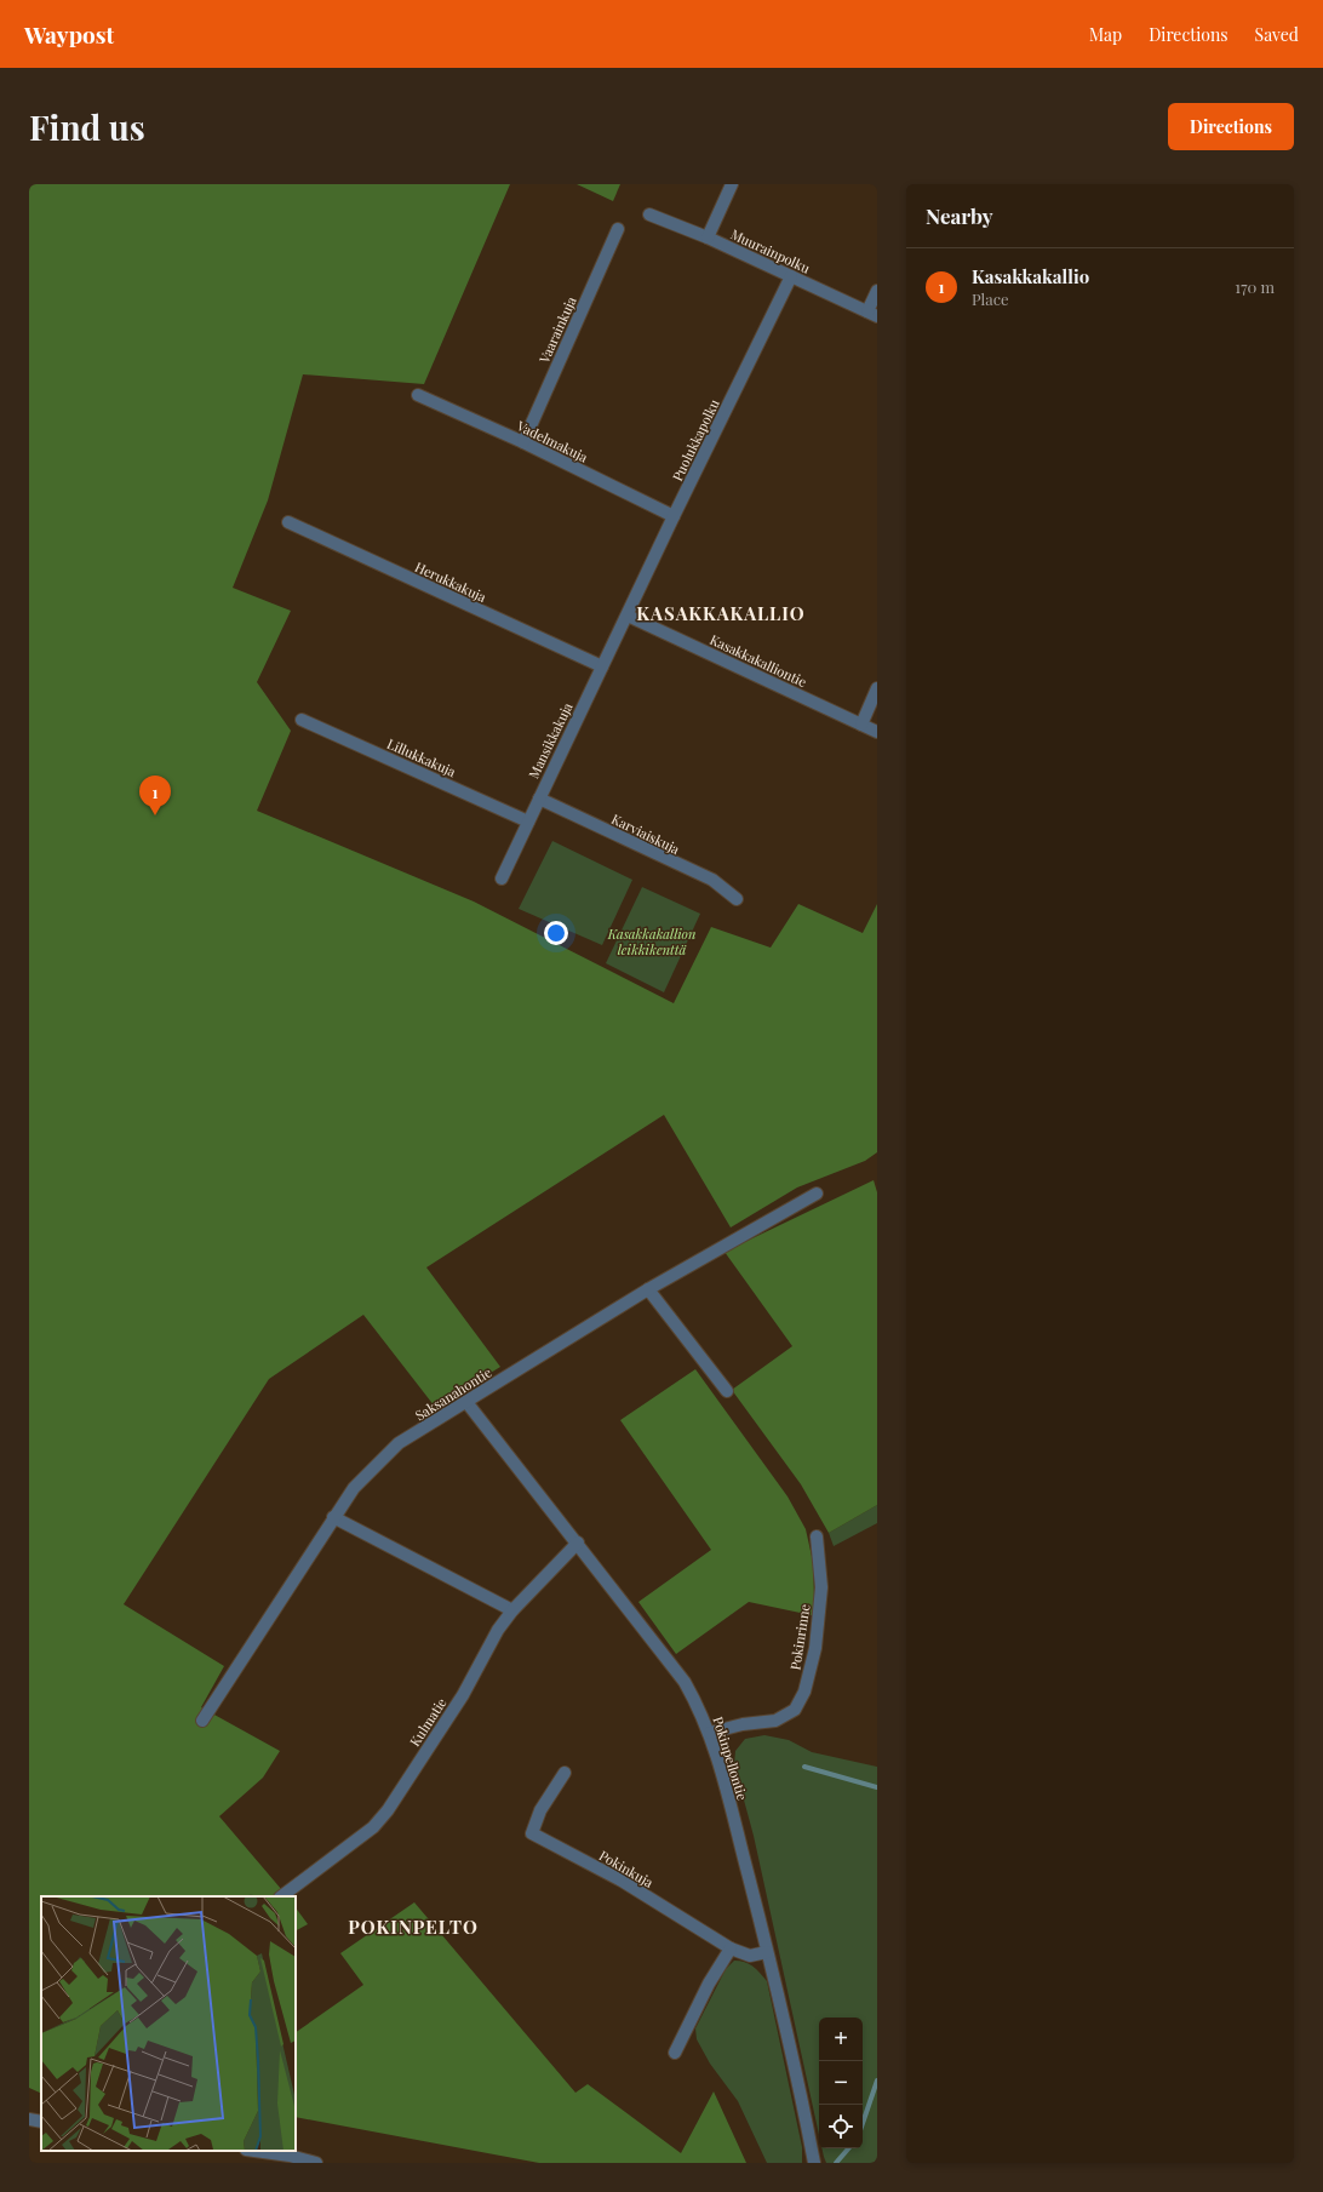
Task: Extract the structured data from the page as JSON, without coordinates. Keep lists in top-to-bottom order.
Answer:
{
  "streets": {
    "street": [
      "Muurainpolku",
      "Vaarainkuja",
      "Puolukkapolku",
      "Vadelmakuja",
      "Herukkakuja",
      "Kasakkakalliontie",
      "Mansikkakuja",
      "Lillukkakuja",
      "Karviaiskuja",
      "Saksanahontie",
      "Pokinrinne",
      "Kulmatie",
      "Pokinpellontie",
      "Pokinkuja"
    ]
  },
  "crossings": [
    ["Muurainpolku", "Puolukkapolku"],
    ["Vaarainkuja", "Vadelmakuja"],
    ["Puolukkapolku", "Vadelmakuja"],
    ["Puolukkapolku", "Kasakkakalliontie"],
    ["Puolukkapolku", "Mansikkakuja"],
    ["Herukkakuja", "Mansikkakuja"],
    ["Kasakkakalliontie", "Mansikkakuja"],
    ["Mansikkakuja", "Lillukkakuja"],
    ["Mansikkakuja", "Karviaiskuja"],
    ["Saksanahontie", "Pokinpellontie"],
    ["Pokinrinne", "Pokinpellontie"],
    ["Kulmatie", "Pokinpellontie"],
    ["Pokinpellontie", "Pokinkuja"]
  ],
  "districts": ["KASAKKAKALLIO", "POKINPELTO"],
  "parks": ["Kasakkakallion leikkikenttä"],
  "page": {
    "header": "Waypost",
    "nav": ["Map", "Directions", "Saved"],
    "buttons": "Directions",
    "title": "Find us",
    "heading": "Nearby",
    "list": [
      {
        "mark": "1",
        "name": "Kasakkakallio",
        "note": "Place",
        "value": "170 m"
      }
    ],
    "pins": "1",
    "map_buttons": ["+", "−"]
  }
}
